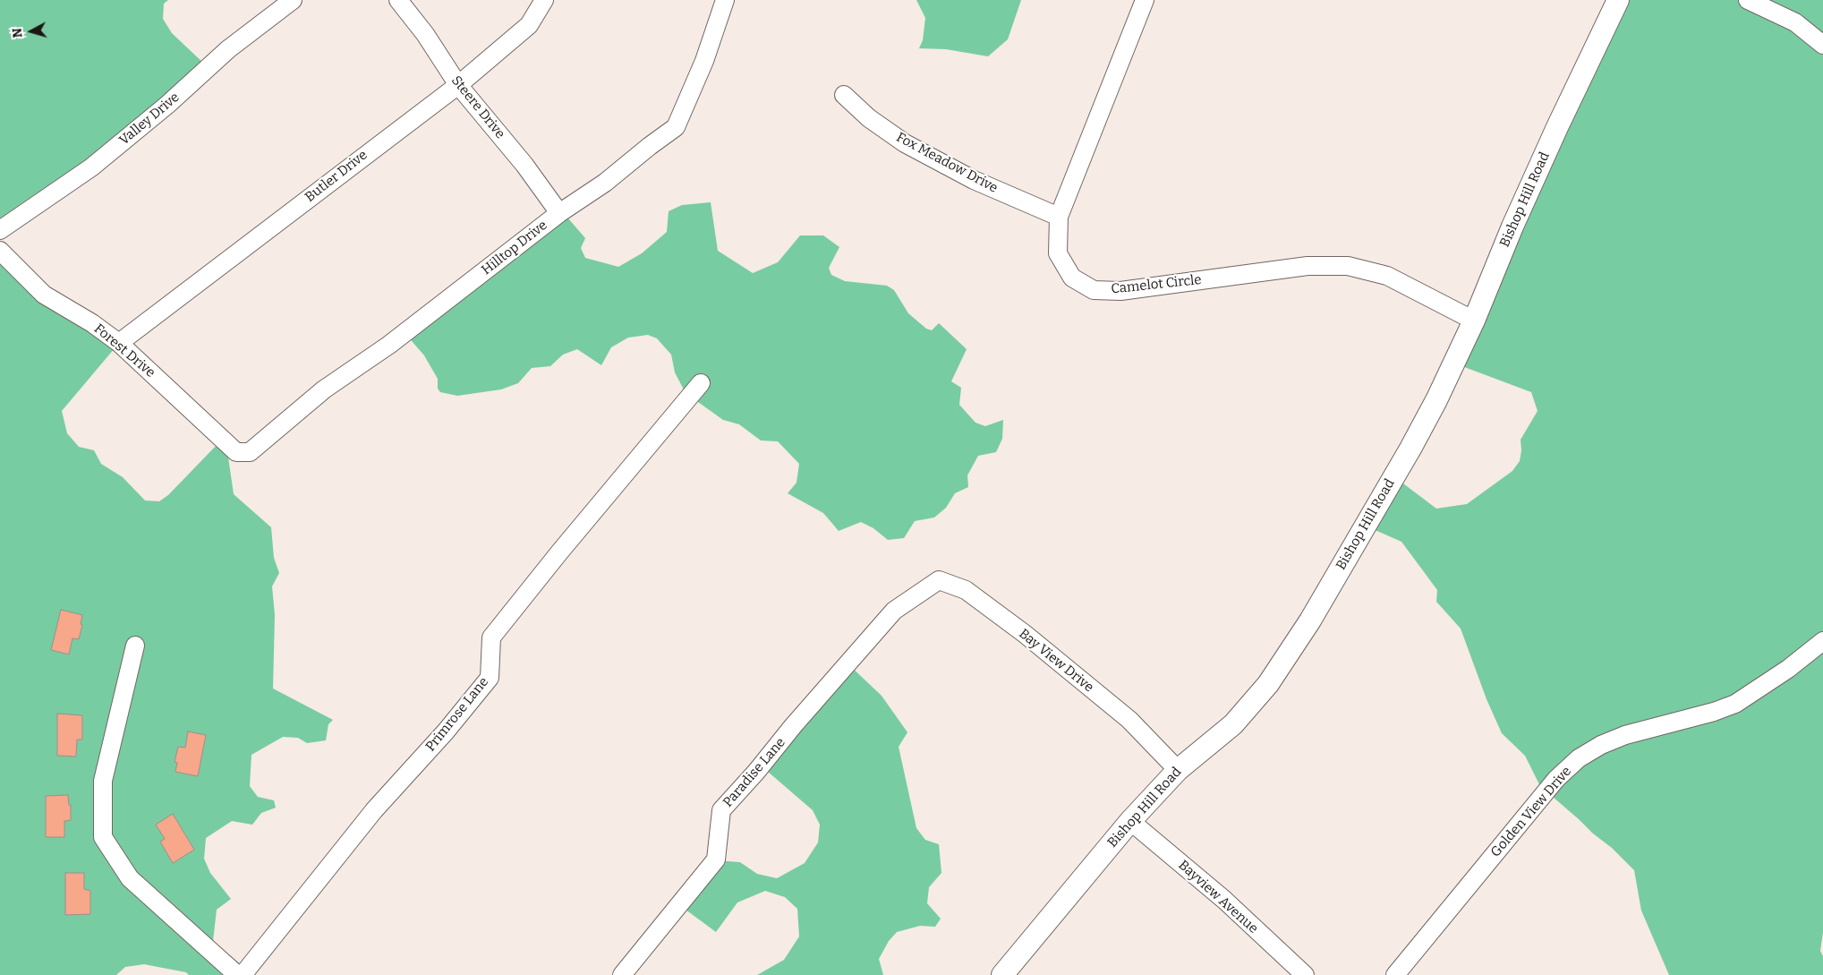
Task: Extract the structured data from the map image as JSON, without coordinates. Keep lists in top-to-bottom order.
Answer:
{
  "streets": {
    "street": [
      "Steere Drive",
      "Valley Drive",
      "Fox Meadow Drive",
      "Butler Drive",
      "Bishop Hill Road",
      "Hilltop Drive",
      "Camelot Circle",
      "Forest Drive",
      "Bay View Drive",
      "Primrose Lane",
      "Paradise Lane",
      "Golden View Drive",
      "Bayview Avenue"
    ]
  },
  "crossings": [
    ["Steere Drive", "Butler Drive"],
    ["Steere Drive", "Hilltop Drive"],
    ["Fox Meadow Drive", "Camelot Circle"],
    ["Butler Drive", "Forest Drive"],
    ["Bishop Hill Road", "Camelot Circle"],
    ["Bishop Hill Road", "Bay View Drive"],
    ["Bishop Hill Road", "Bayview Avenue"],
    ["Hilltop Drive", "Forest Drive"],
    ["Bay View Drive", "Paradise Lane"]
  ],
  "north": "left"
}
